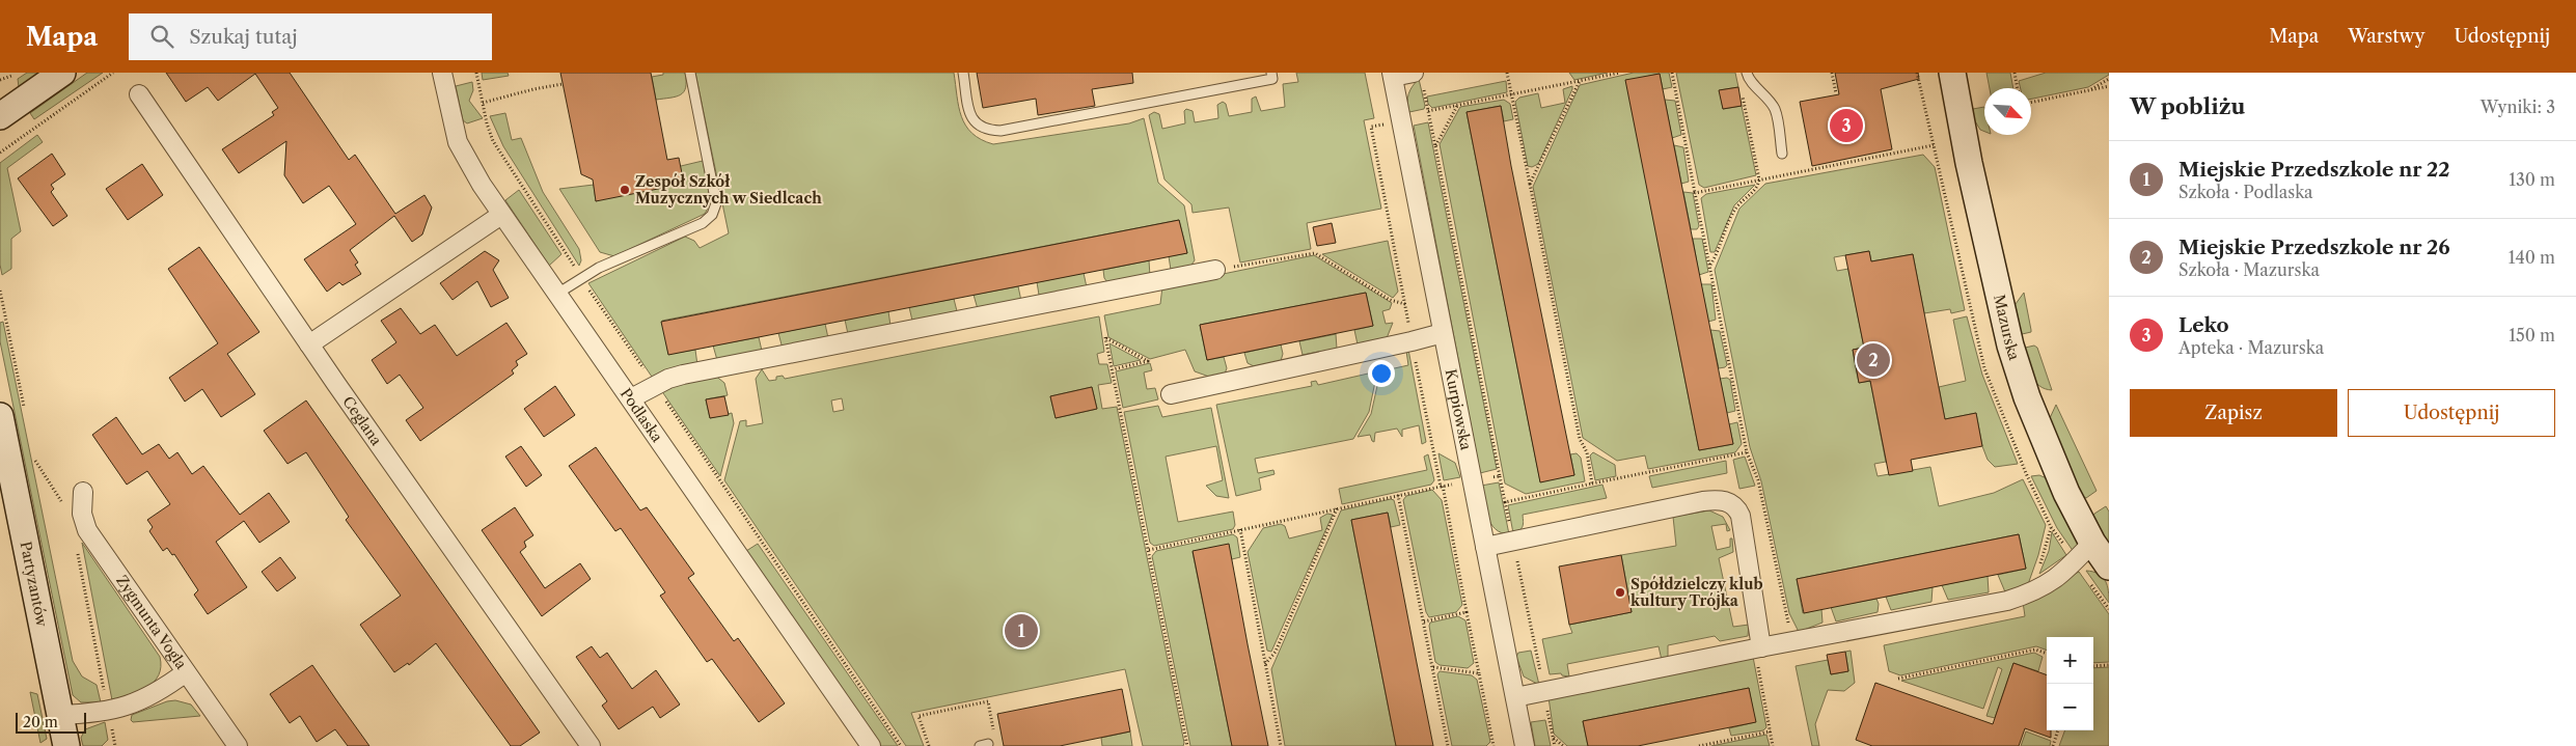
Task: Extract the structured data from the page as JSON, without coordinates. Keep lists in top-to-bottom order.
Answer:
{
  "streets": {
    "street": [
      "Mazurska",
      "Kurpiowska",
      "Podlaska",
      "Ceglana",
      "Partyzantów",
      "Zygmunta Vogla"
    ]
  },
  "places": ["Zespół Szkół Muzycznych w Siedlcach", "Spółdzielczy klub kultury Trójka"],
  "scale_bar": "20 m",
  "north": "bottom right",
  "page": {
    "header": "Mapa",
    "search": "Szukaj tutaj",
    "nav": ["Mapa", "Warstwy", "Udostępnij"],
    "heading": ["W pobliżu", "Wyniki: 3"],
    "pins": ["3", "2", "1"],
    "list": [
      {
        "mark": "1",
        "name": "Miejskie Przedszkole nr 22",
        "note": "Szkoła · Podlaska",
        "value": "130 m"
      },
      {
        "mark": "2",
        "name": "Miejskie Przedszkole nr 26",
        "note": "Szkoła · Mazurska",
        "value": "140 m"
      },
      {
        "mark": "3",
        "name": "Leko",
        "note": "Apteka · Mazurska",
        "value": "150 m"
      }
    ],
    "buttons": ["Zapisz", "Udostępnij"],
    "map_buttons": ["+", "−"],
    "scale": "20 m"
  }
}
